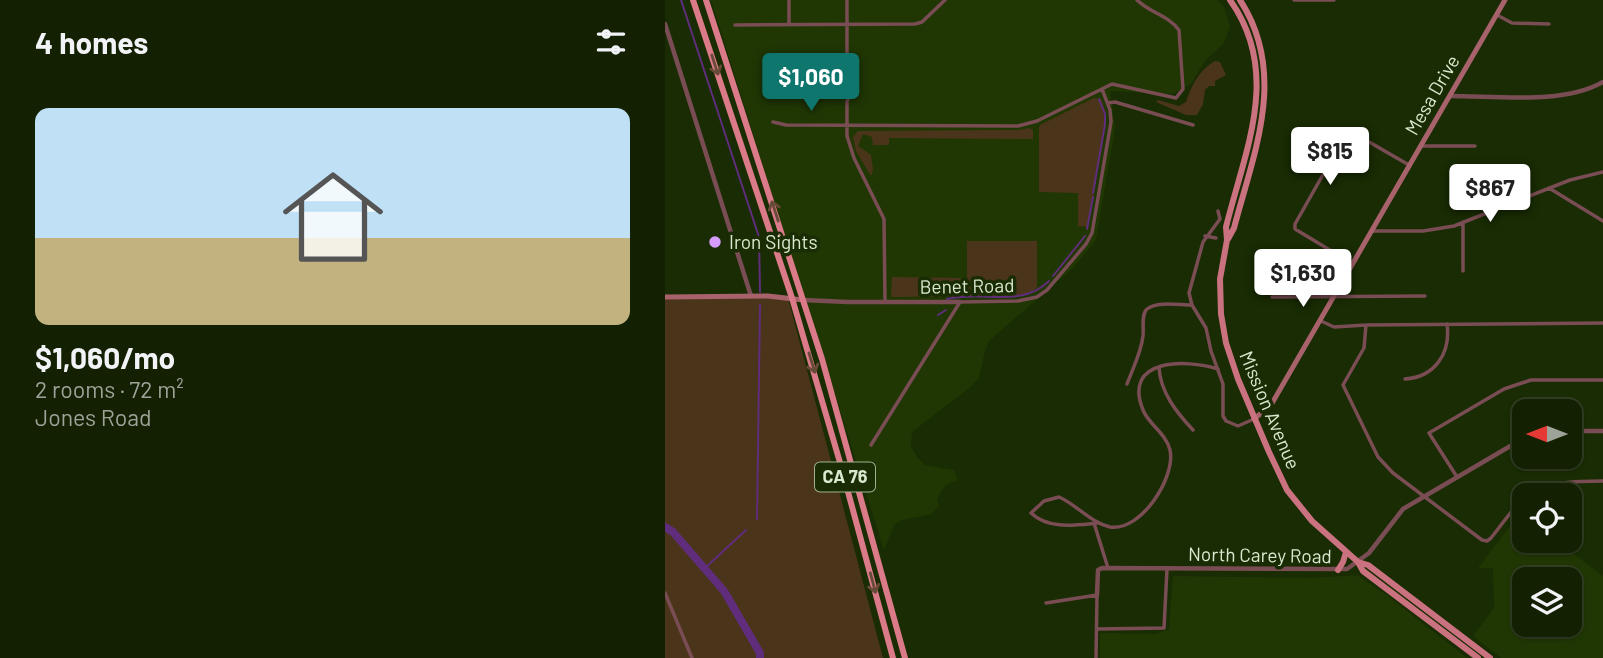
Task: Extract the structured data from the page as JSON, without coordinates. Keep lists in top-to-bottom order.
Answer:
{
  "streets": {
    "highway": ["CA 76"],
    "main road": ["Mesa Drive", "Benet Road", "Mission Avenue"],
    "street": ["North Carey Road"]
  },
  "crossings": [
    ["Mesa Drive", "Mission Avenue"],
    ["Benet Road", "CA 76"],
    ["Mission Avenue", "North Carey Road"]
  ],
  "places": ["Iron Sights"],
  "north": "left",
  "page": {
    "heading": "4 homes",
    "price": [
      "$1,060",
      "$815",
      "$867",
      "$1,630"
    ],
    "list": [
      {
        "name": "$1,060/mo",
        "note": "2 rooms · 72 m² · Jones Road"
      }
    ]
  }
}
